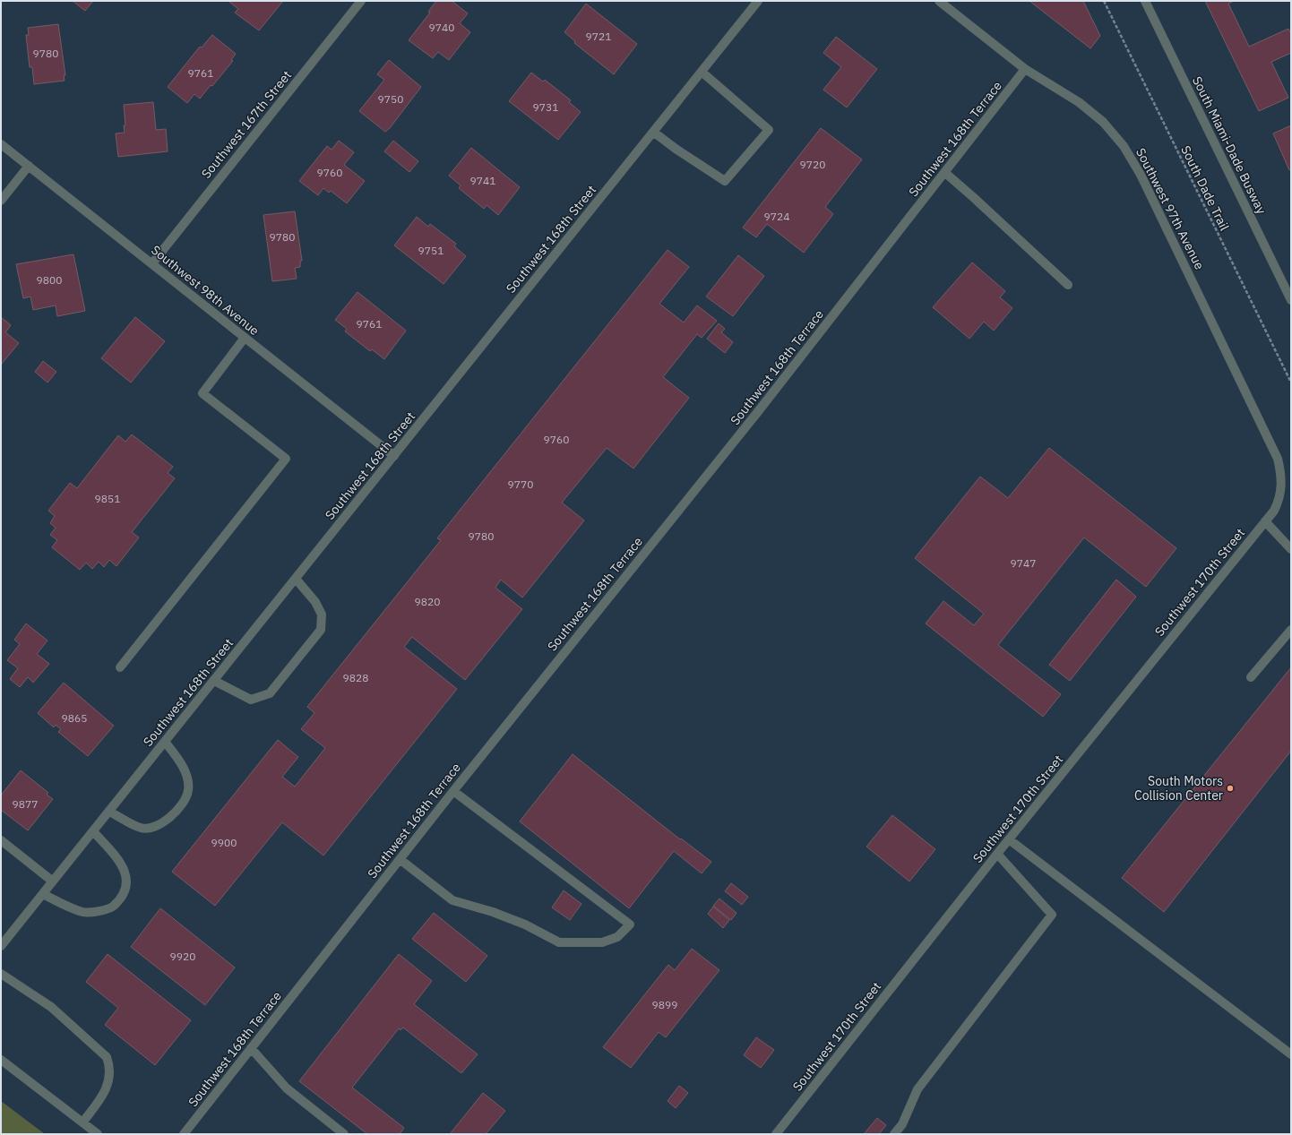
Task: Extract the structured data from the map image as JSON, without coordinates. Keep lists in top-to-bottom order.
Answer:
{
  "streets": {
    "street": [
      "Southwest 167th Street",
      "Southwest 168th Terrace",
      "South Miami-Dade Busway",
      "Southwest 97th Avenue",
      "Southwest 168th Street",
      "Southwest 98th Avenue",
      "Southwest 170th Street"
    ],
    "path": ["South Dade Trail"]
  },
  "crossings": [
    ["Southwest 167th Street", "Southwest 98th Avenue"],
    ["Southwest 168th Terrace", "Southwest 97th Avenue"],
    ["Southwest 97th Avenue", "Southwest 170th Street"],
    ["Southwest 168th Street", "Southwest 98th Avenue"]
  ],
  "places": ["South Motors Collision Center"],
  "house_numbers": [
    "9740",
    "9721",
    "9780",
    "9761",
    "9750",
    "9731",
    "9720",
    "9760",
    "9741",
    "9724",
    "9780",
    "9751",
    "9800",
    "9761",
    "9760",
    "9770",
    "9851",
    "9780",
    "9747",
    "9820",
    "9828",
    "9865",
    "9877",
    "9900",
    "9920",
    "9899"
  ]
}
